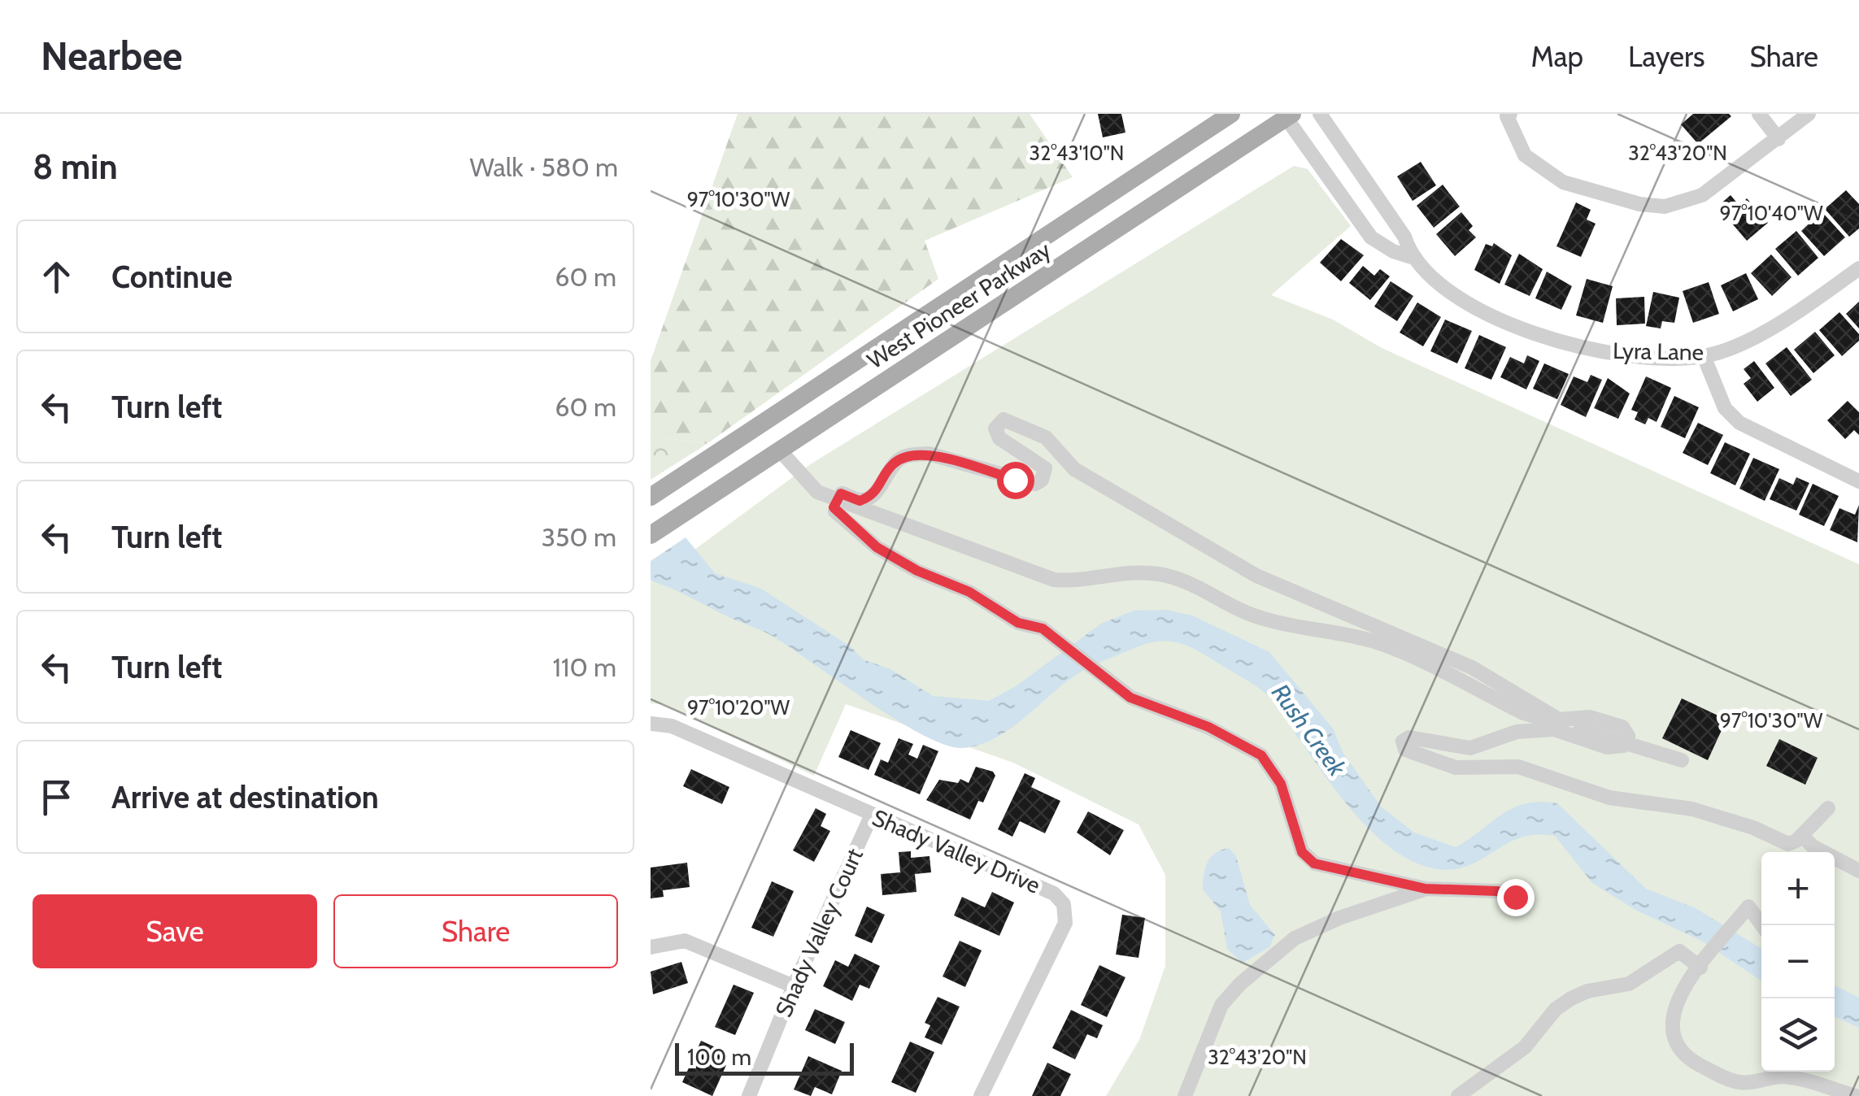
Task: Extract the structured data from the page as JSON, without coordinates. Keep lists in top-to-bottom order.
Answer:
{
  "streets": {
    "main road": ["West Pioneer Parkway"],
    "street": ["Lyra Lane", "Shady Valley Drive", "Shady Valley Court"]
  },
  "crossings": [
    ["West Pioneer Parkway", "Lyra Lane"],
    ["Shady Valley Drive", "Shady Valley Court"]
  ],
  "water": ["Rush Creek"],
  "scale_bar": "100 m",
  "page": {
    "header": "Nearbee",
    "nav": ["Map", "Layers", "Share"],
    "heading": ["8 min", "Walk · 580 m"],
    "list": [
      ["Continue", "60 m"],
      ["Turn left", "60 m"],
      ["Turn left", "350 m"],
      ["Turn left", "110 m"],
      "Arrive at destination"
    ],
    "map_buttons": ["+", "−"],
    "buttons": ["Save", "Share"],
    "scale": "100 m"
  },
  "coordinates": [
    "32°43'10\"N",
    "32°43'20\"N",
    "97°10'30\"W",
    "97°10'40\"W",
    "97°10'20\"W"
  ]
}
